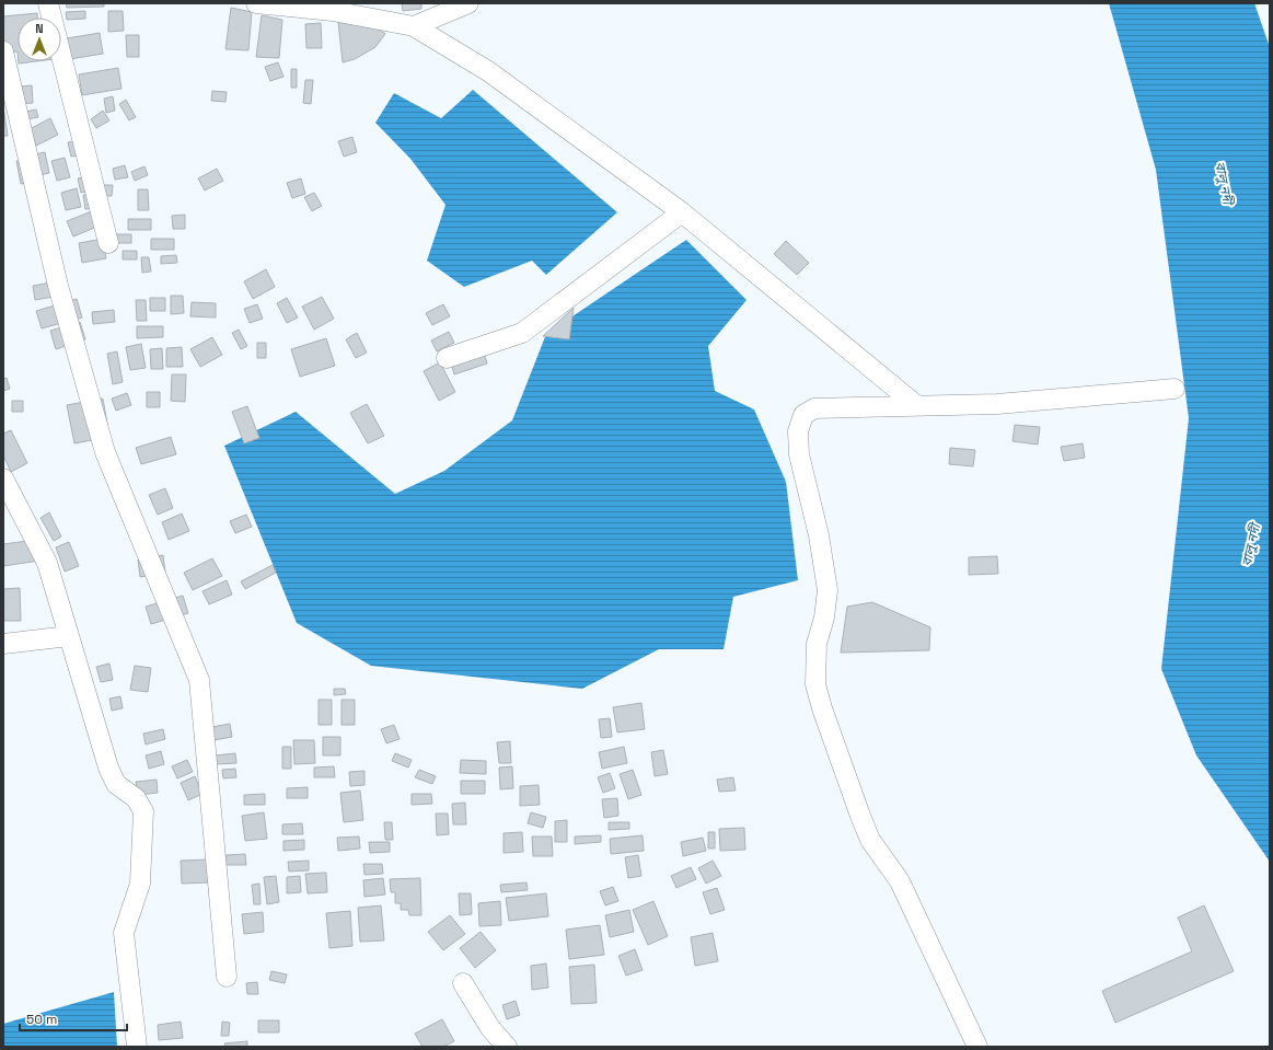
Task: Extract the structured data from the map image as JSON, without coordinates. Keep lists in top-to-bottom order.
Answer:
{
  "water": ["বালু নদী"],
  "scale_bar": "50 m",
  "north": "top"
}
